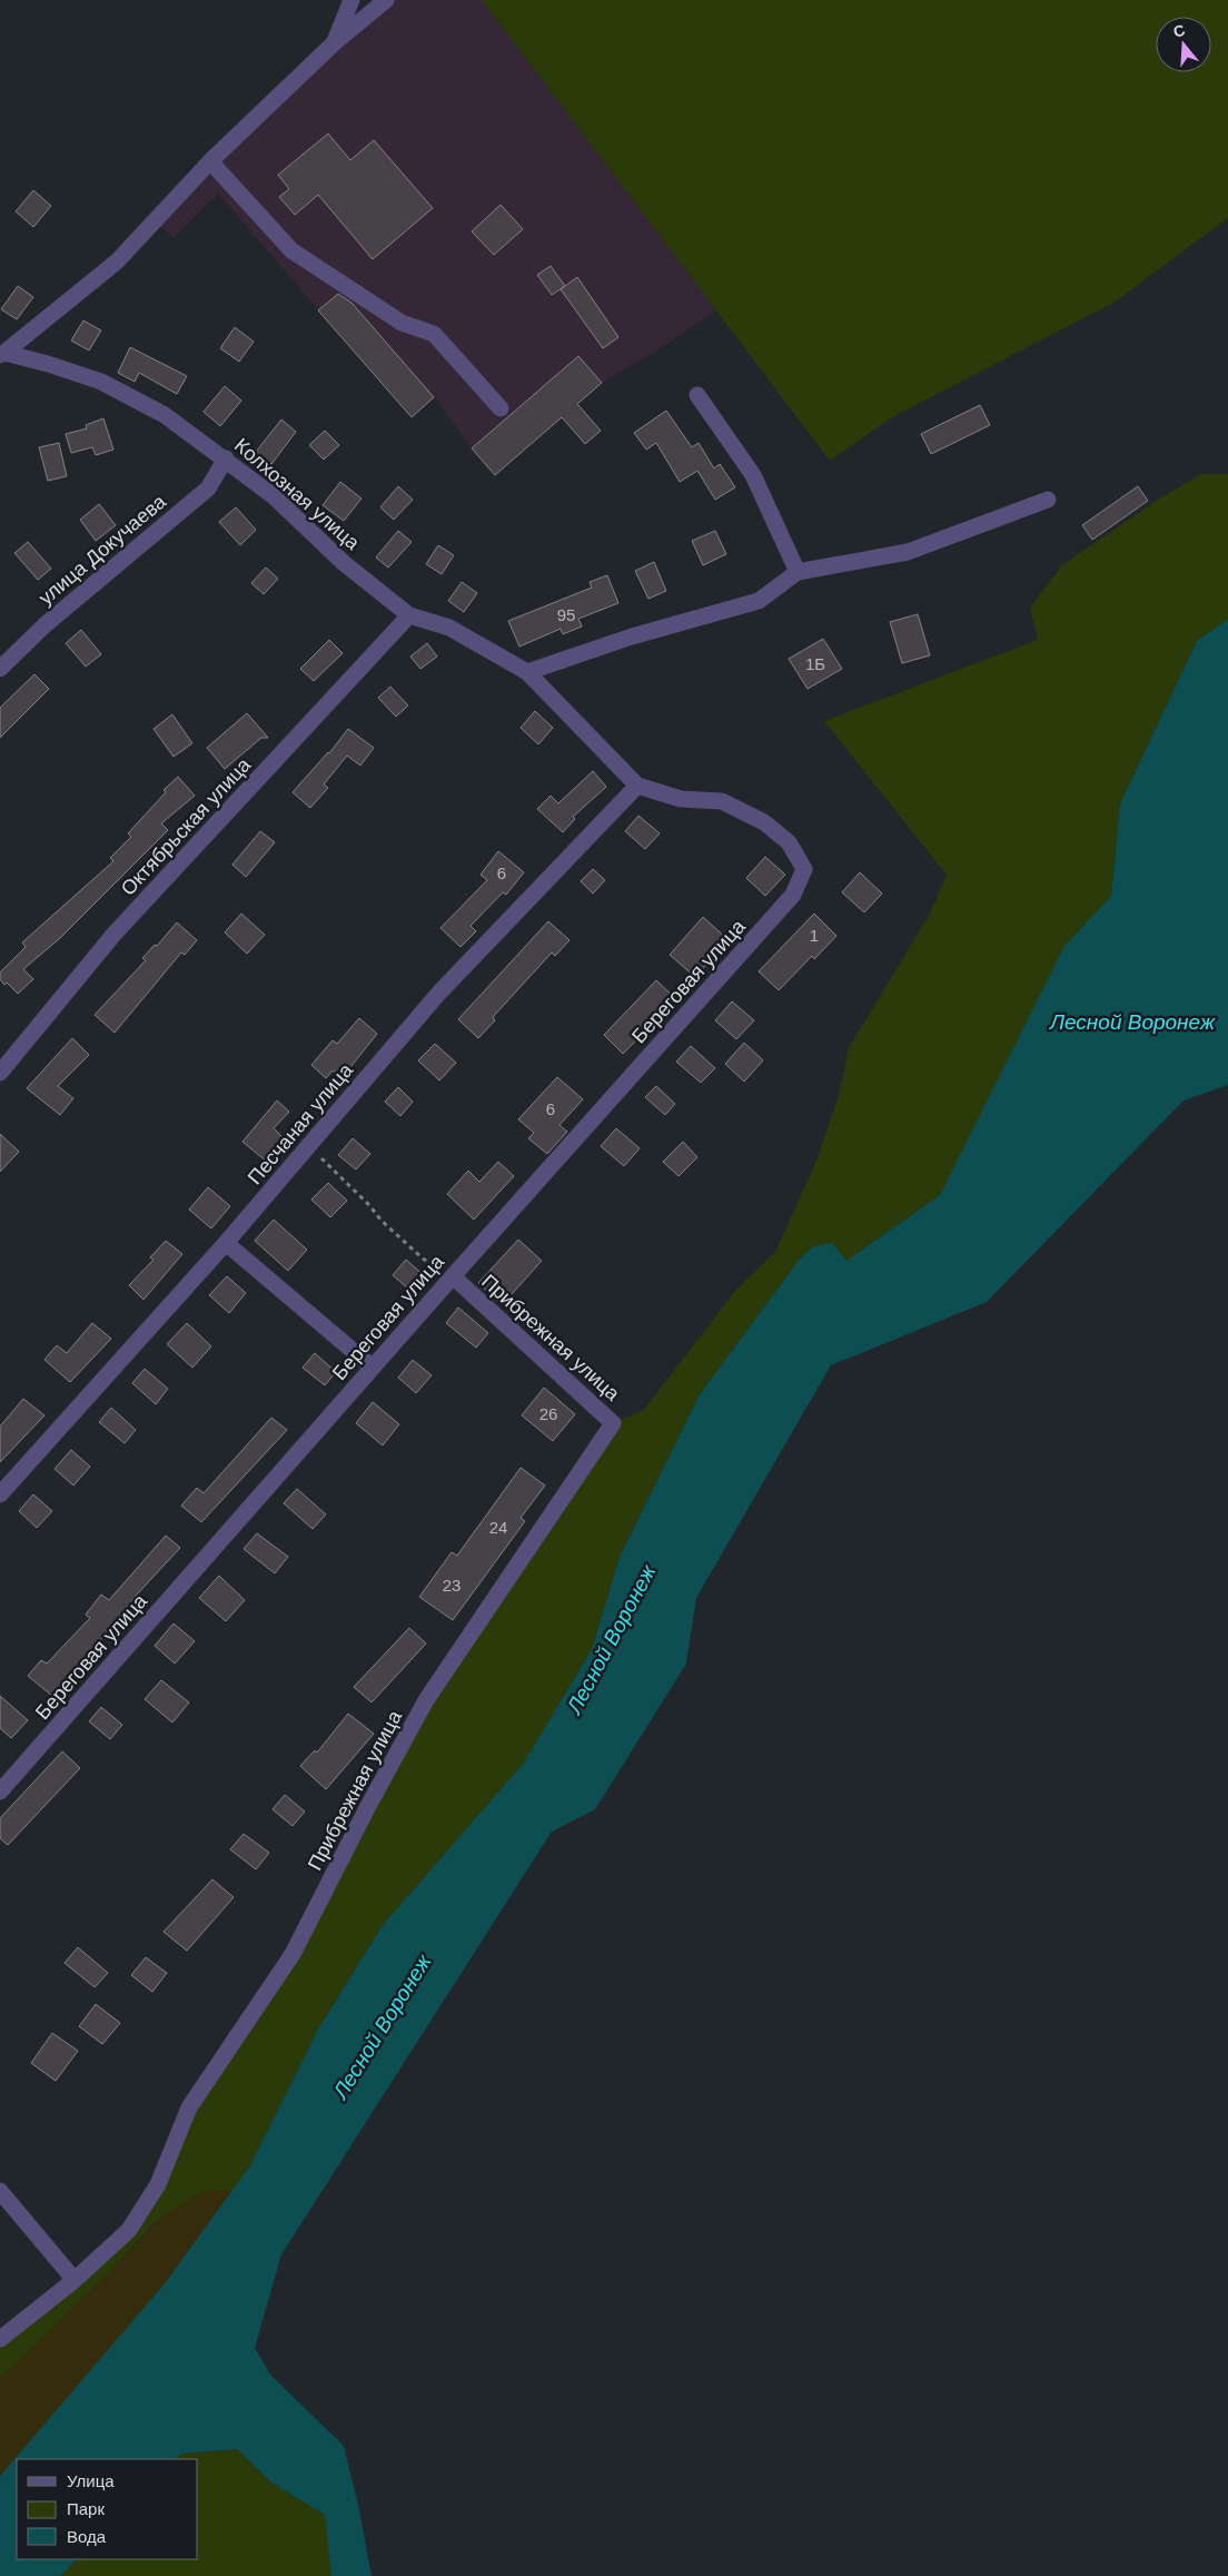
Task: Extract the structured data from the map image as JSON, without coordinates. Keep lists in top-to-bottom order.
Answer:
{
  "streets": {
    "street": [
      "Колхозная улица",
      "улица Докучаева",
      "Октябрьская улица",
      "Береговая улица",
      "Песчаная улица",
      "Прибрежная улица"
    ]
  },
  "crossings": [
    ["Колхозная улица", "улица Докучаева"],
    ["Колхозная улица", "Октябрьская улица"],
    ["Колхозная улица", "Береговая улица"],
    ["Колхозная улица", "Песчаная улица"],
    ["Береговая улица", "Песчаная улица"],
    ["Береговая улица", "Прибрежная улица"]
  ],
  "water": ["Лесной Воронеж"],
  "house_numbers": [
    "95",
    "1Б",
    "6",
    "1",
    "6",
    "26",
    "24",
    "23"
  ],
  "legend": ["Улица", "Парк", "Вода"],
  "north": "top"
}
